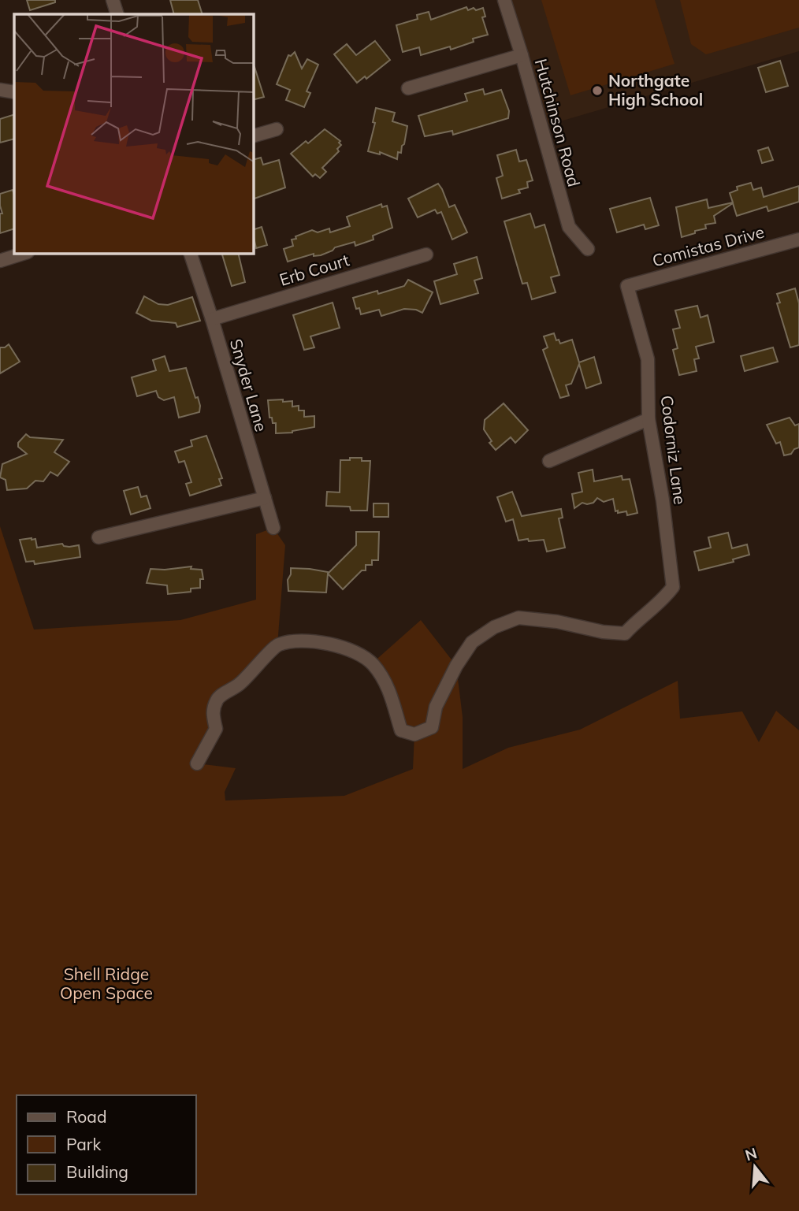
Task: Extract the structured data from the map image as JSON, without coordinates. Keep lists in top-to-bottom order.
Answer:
{
  "streets": {
    "street": [
      "Hutchinson Road",
      "Comistas Drive",
      "Erb Court",
      "Snyder Lane",
      "Codorniz Lane"
    ]
  },
  "crossings": [
    ["Comistas Drive", "Codorniz Lane"],
    ["Erb Court", "Snyder Lane"]
  ],
  "parks": ["Shell Ridge Open Space"],
  "places": ["Northgate High School"],
  "legend": ["Road", "Park", "Building"],
  "north": "top"
}
